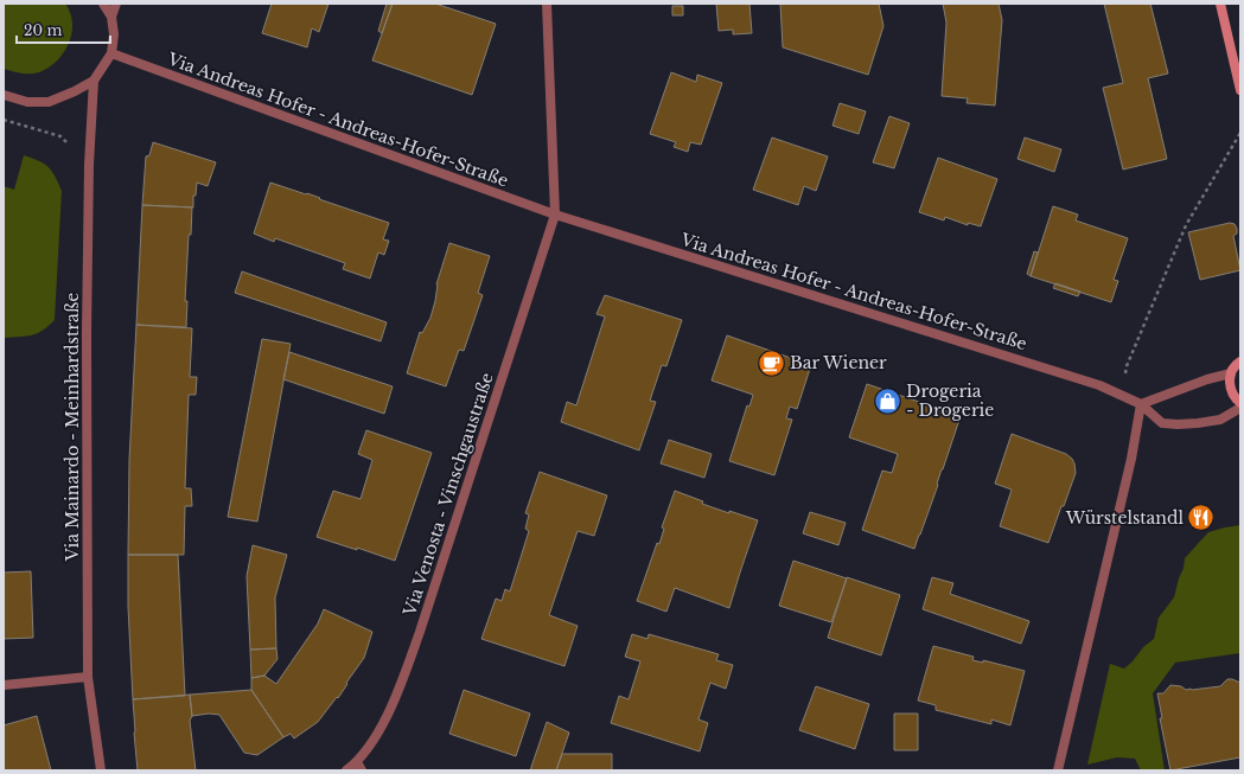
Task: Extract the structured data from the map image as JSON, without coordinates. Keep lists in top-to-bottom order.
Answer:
{
  "streets": {
    "street": ["Via Andreas Hofer - Andreas-Hofer-Straße", "Via Mainardo - Meinhardstraße", "Via Venosta - Vinschgaustraße"]
  },
  "crossings": [
    ["Via Andreas Hofer - Andreas-Hofer-Straße", "Via Venosta - Vinschgaustraße"]
  ],
  "places": {
    "cafe": ["Bar Wiener"],
    "shop": ["Drogeria - Drogerie"],
    "restaurant": ["Würstelstandl"]
  },
  "scale_bar": "20 m"
}
